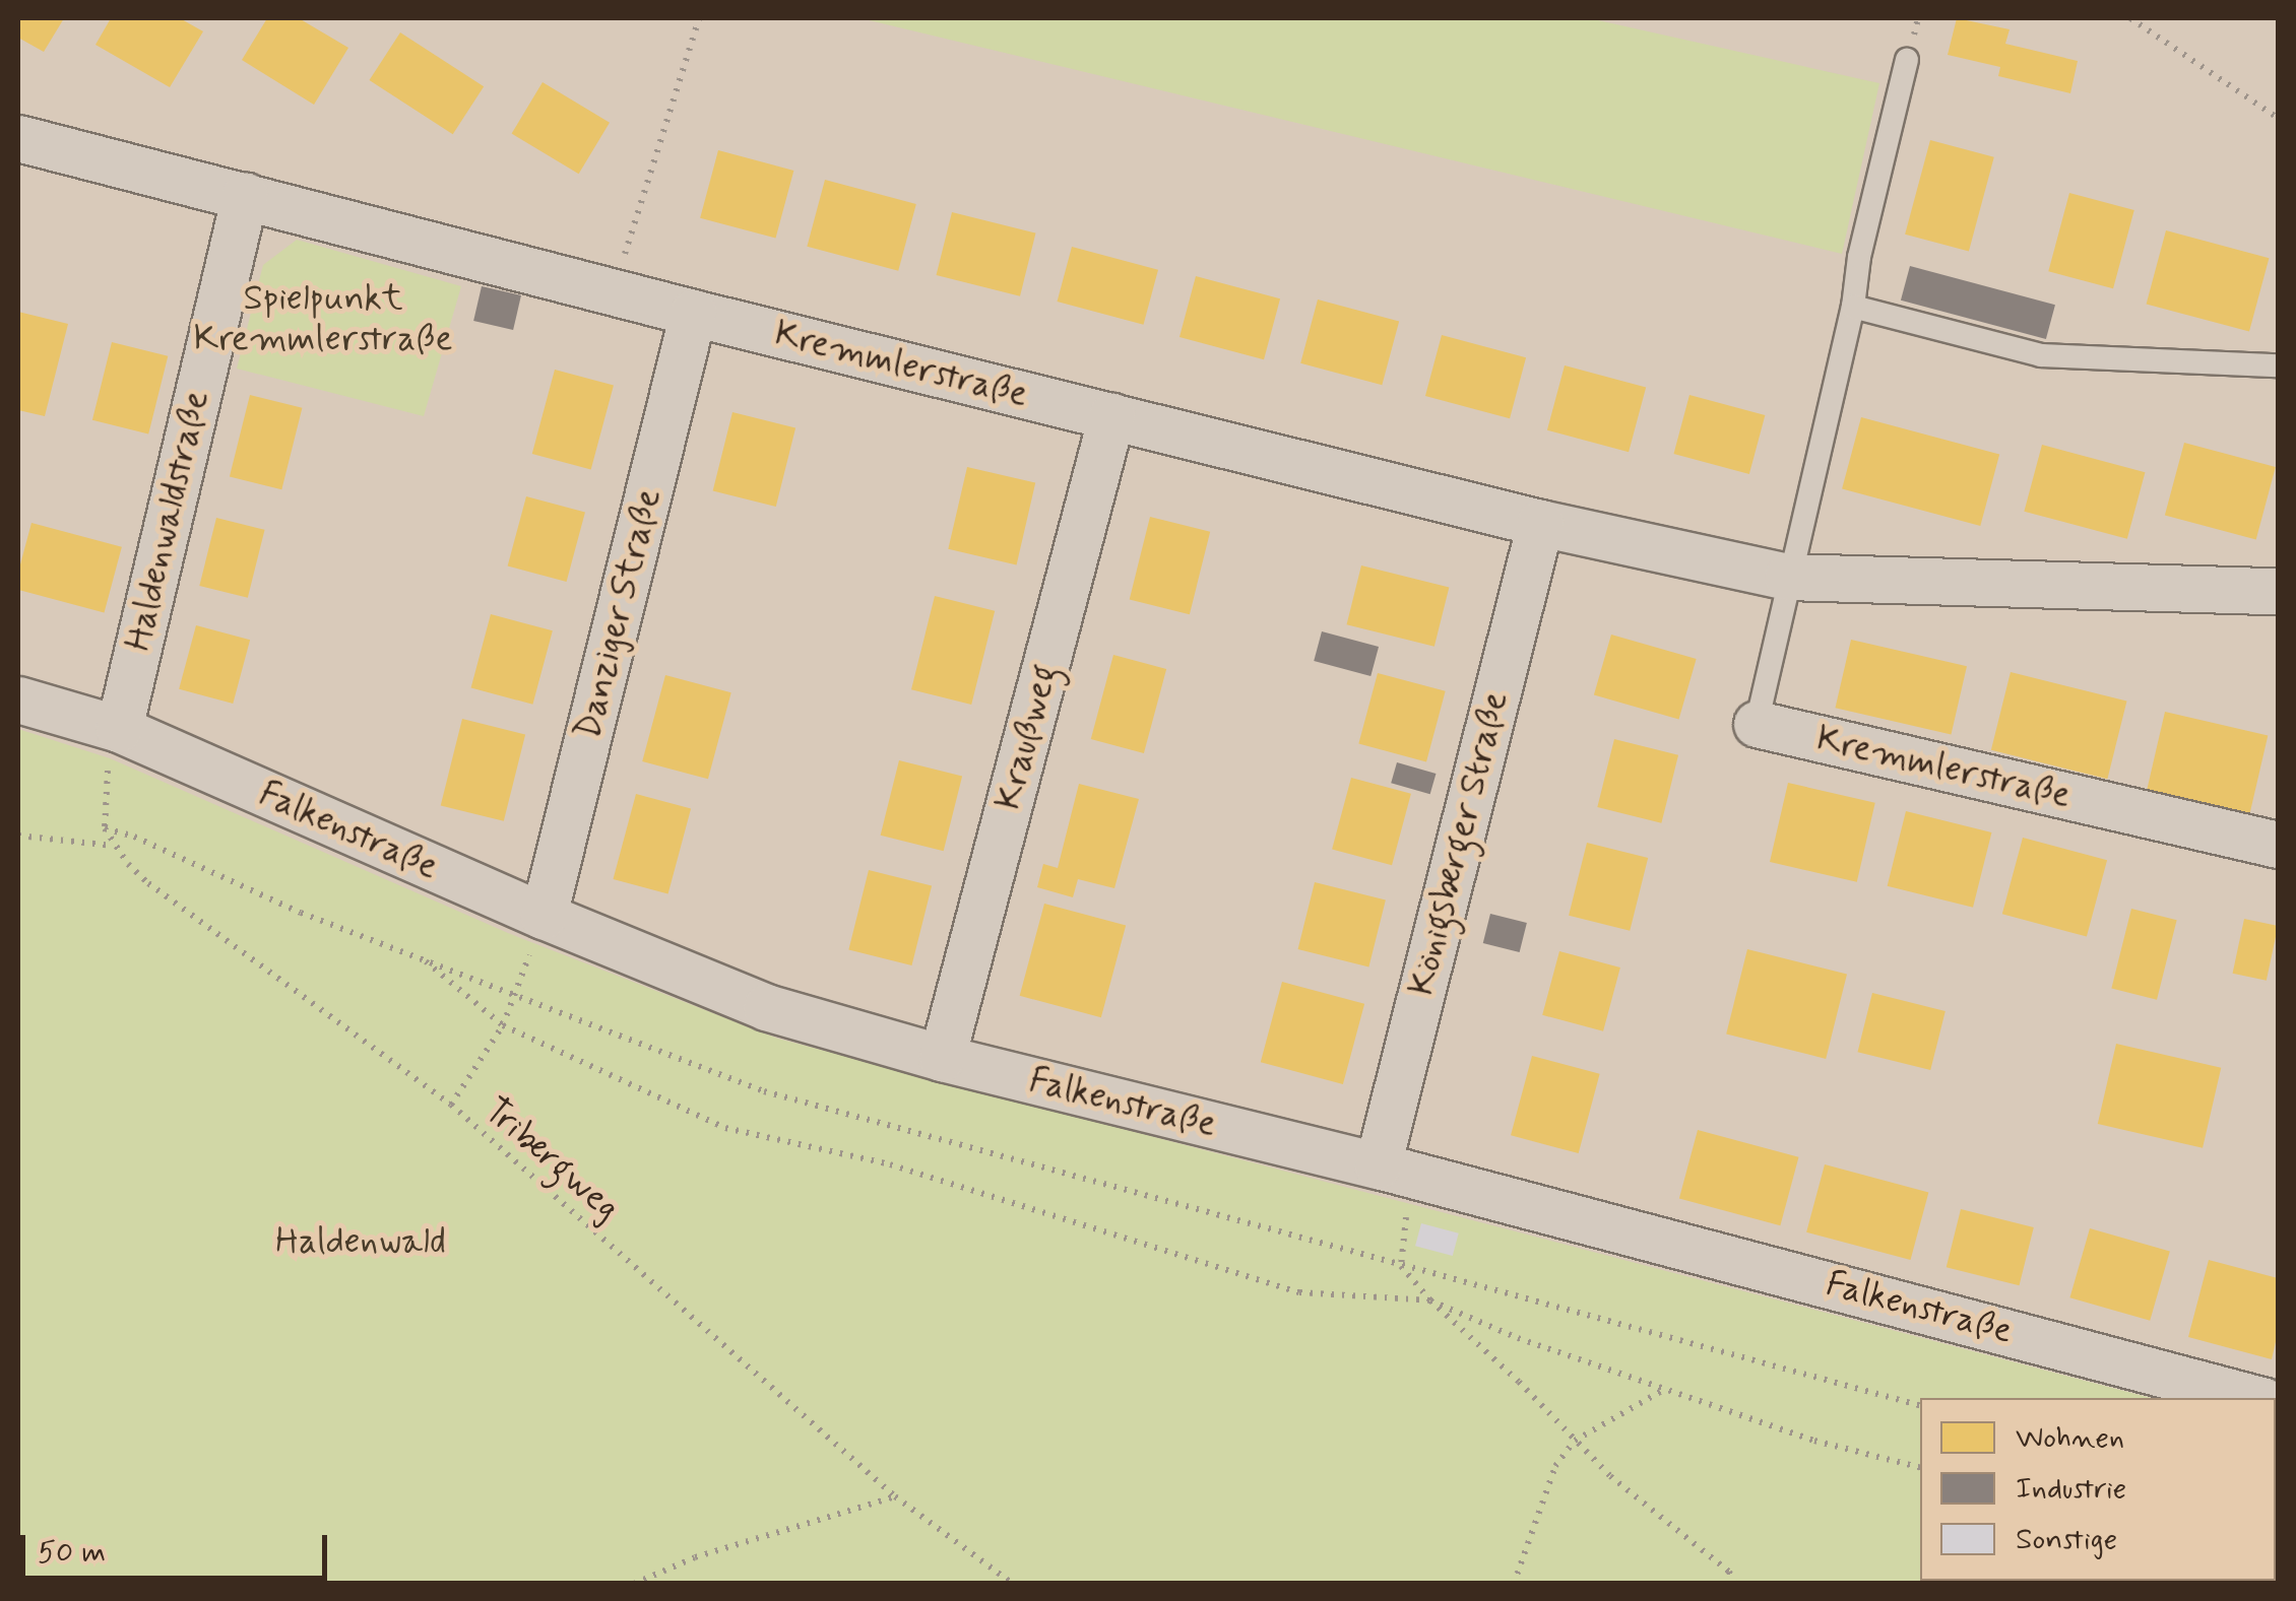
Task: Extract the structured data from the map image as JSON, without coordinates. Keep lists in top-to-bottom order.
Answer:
{
  "streets": {
    "street": [
      "Kremmlerstraße",
      "Haldenwaldstraße",
      "Danziger Straße",
      "Kraußweg",
      "Falkenstraße",
      "Königsberger Straße"
    ],
    "path": ["Tribergweg"]
  },
  "crossings": [
    ["Kremmlerstraße", "Haldenwaldstraße"],
    ["Kremmlerstraße", "Danziger Straße"],
    ["Kremmlerstraße", "Kraußweg"],
    ["Kremmlerstraße", "Königsberger Straße"],
    ["Haldenwaldstraße", "Falkenstraße"],
    ["Haldenwaldstraße", "Tribergweg"],
    ["Danziger Straße", "Falkenstraße"],
    ["Kraußweg", "Falkenstraße"],
    ["Falkenstraße", "Königsberger Straße"],
    ["Falkenstraße", "Tribergweg"]
  ],
  "parks": ["Spielpunkt Kremmlerstraße", "Haldenwald"],
  "legend": ["Wohnen", "Industrie", "Sonstige"],
  "scale_bar": "50 m"
}
